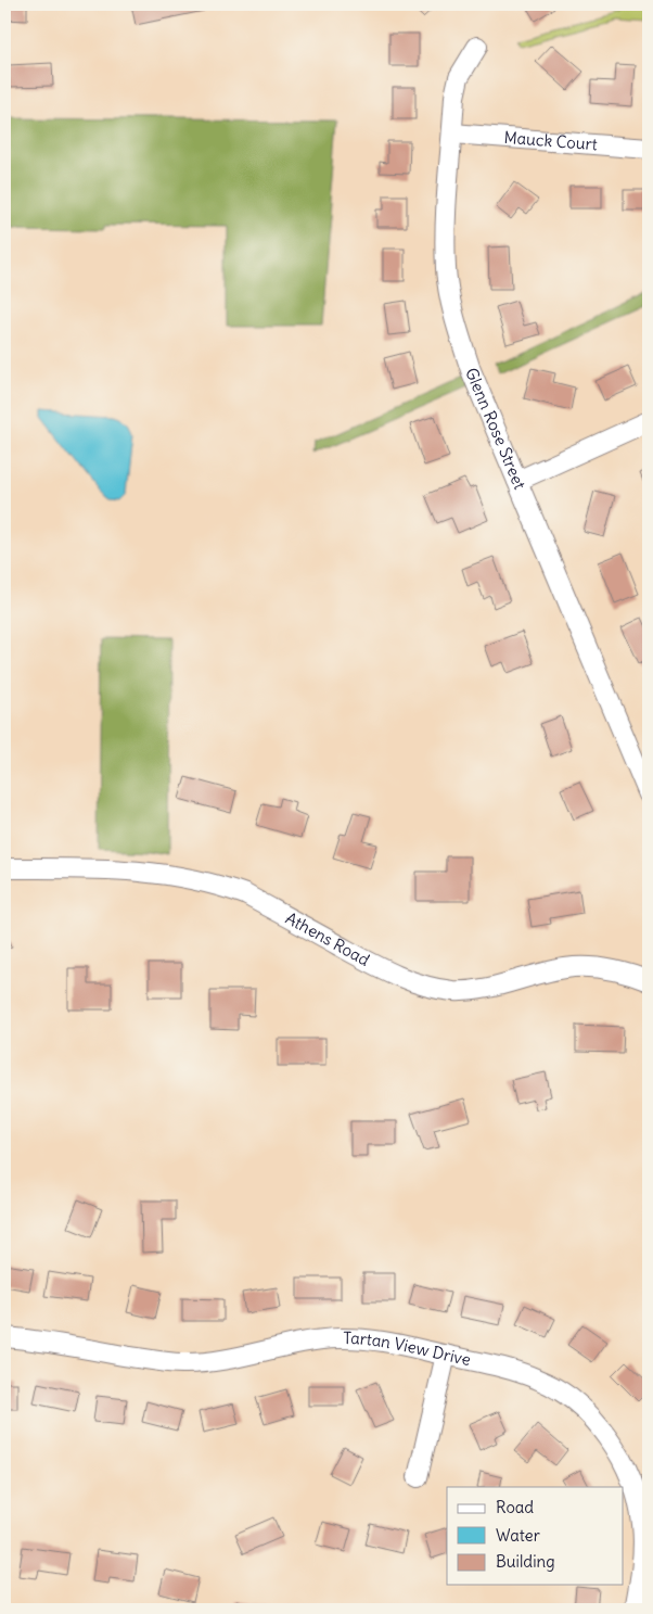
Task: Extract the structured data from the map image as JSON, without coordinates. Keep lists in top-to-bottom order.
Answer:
{
  "streets": {
    "street": [
      "Mauck Court",
      "Glenn Rose Street",
      "Athens Road",
      "Tartan View Drive"
    ]
  },
  "crossings": [
    ["Mauck Court", "Glenn Rose Street"]
  ],
  "legend": ["Road", "Water", "Building"]
}
